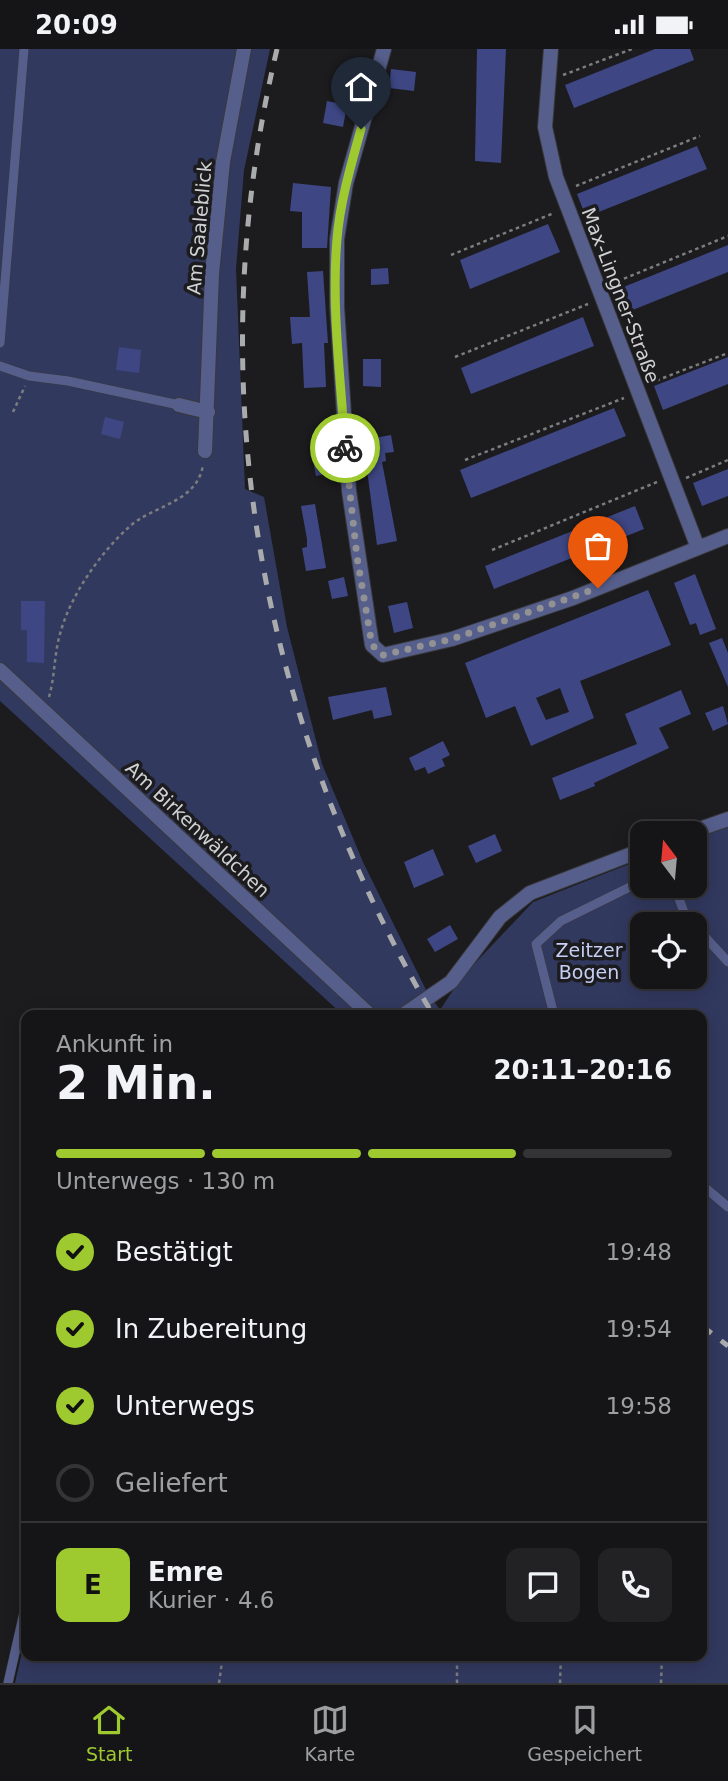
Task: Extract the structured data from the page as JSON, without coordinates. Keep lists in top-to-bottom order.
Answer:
{
  "streets": {
    "street": ["Am Saaleblick", "Max-Lingner-Straße", "Am Birkenwäldchen"]
  },
  "parks": ["Zeitzer Bogen"],
  "north": "top",
  "page": {
    "status": "20:09",
    "heading": ["2 Min.", "Ankunft in", "20:11–20:16"],
    "panel": ["Emre", "Kurier · 4.6"],
    "bar": "Unterwegs · 130 m",
    "list": [
      ["Bestätigt", "19:48"],
      ["In Zubereitung", "19:54"],
      ["Unterwegs", "19:58"],
      "Geliefert"
    ],
    "round": "E",
    "tabs": ["Start", "Karte", "Gespeichert"]
  }
}
